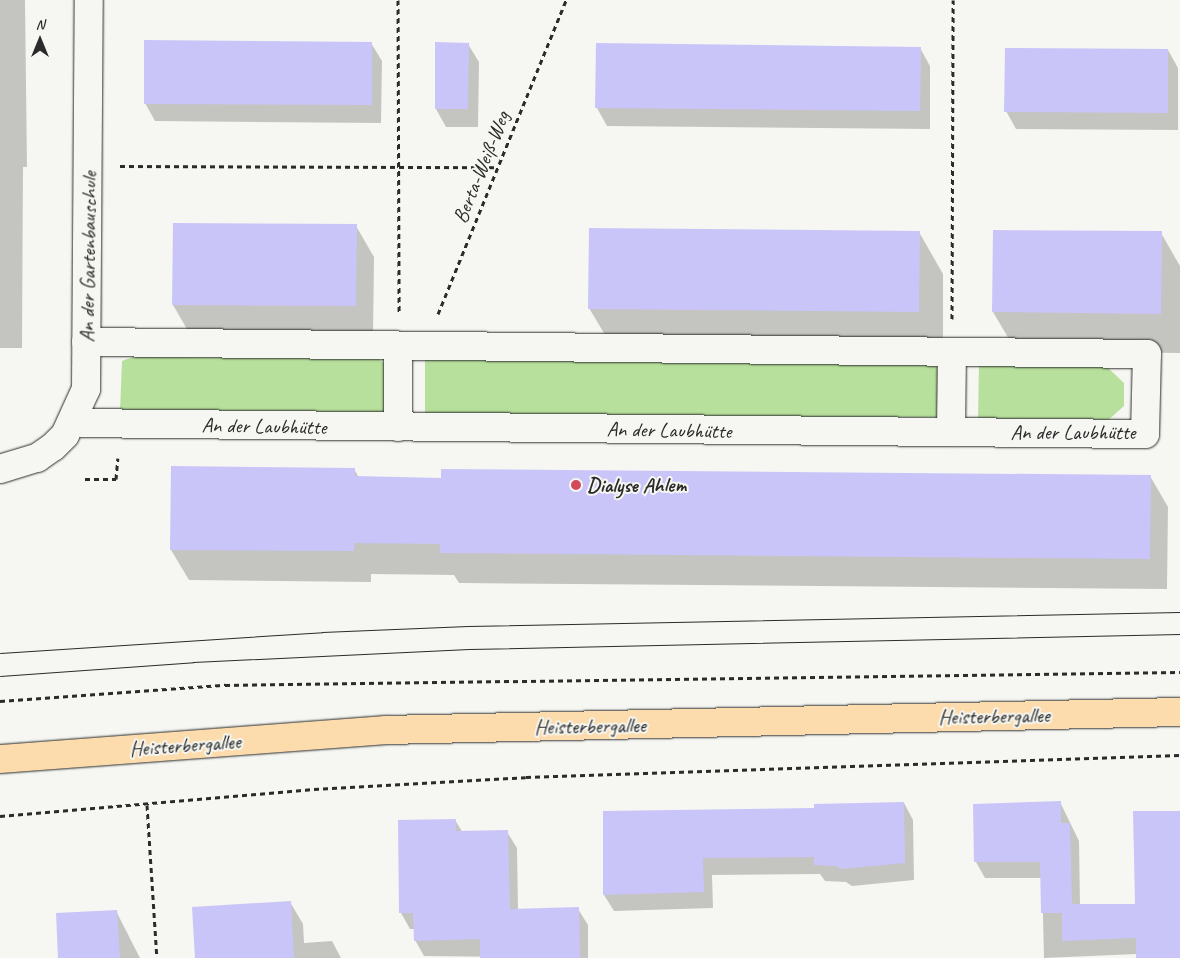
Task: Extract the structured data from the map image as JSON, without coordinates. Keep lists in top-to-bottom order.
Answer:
{
  "streets": {
    "main road": ["Heisterbergallee"],
    "street": ["An der Gartenbauschule", "An der Laubhütte"],
    "path": ["Berta-Weiß-Weg"]
  },
  "crossings": [
    ["Berta-Weiß-Weg", "An der Laubhütte"],
    ["An der Gartenbauschule", "An der Laubhütte"]
  ],
  "places": ["Dialyse Ahlem"],
  "north": "top"
}
